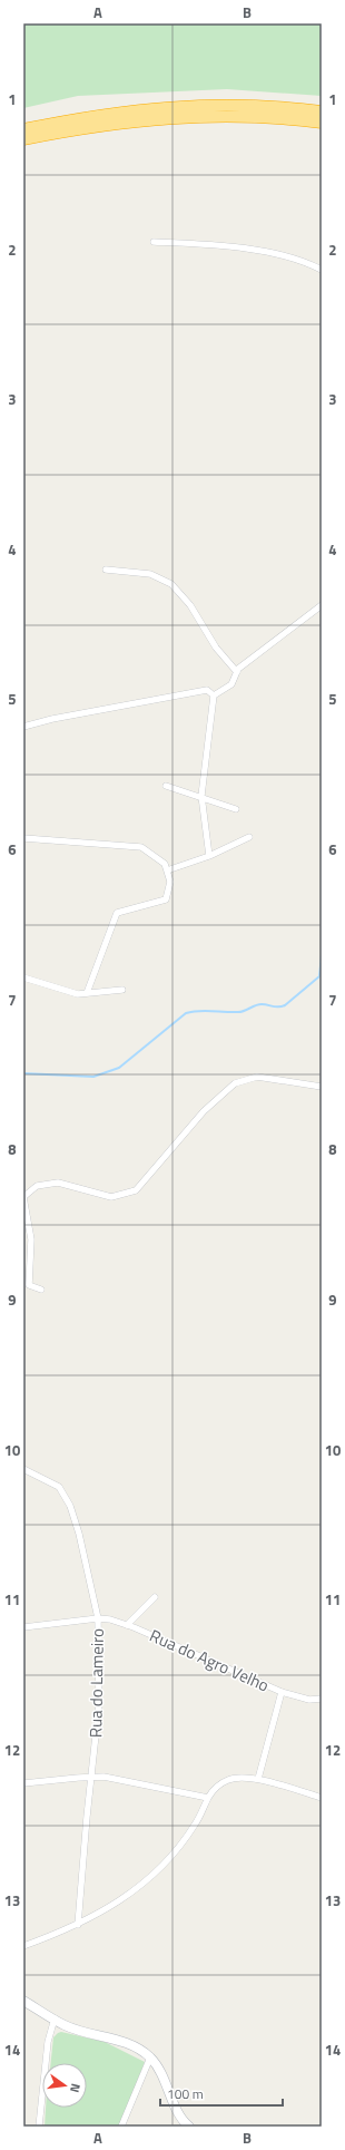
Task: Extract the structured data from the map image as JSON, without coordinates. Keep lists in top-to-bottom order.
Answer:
{
  "streets": {
    "street": ["Rua do Agro Velho", "Rua do Lameiro"]
  },
  "crossings": [
    ["Rua do Agro Velho", "Rua do Lameiro"]
  ],
  "scale_bar": "100 m",
  "north": "right",
  "grid": {
    "columns": ["A", "B"],
    "rows": [
      "1",
      "2",
      "3",
      "4",
      "5",
      "6",
      "7",
      "8",
      "9",
      "10",
      "11",
      "12",
      "13",
      "14"
    ]
  }
}
